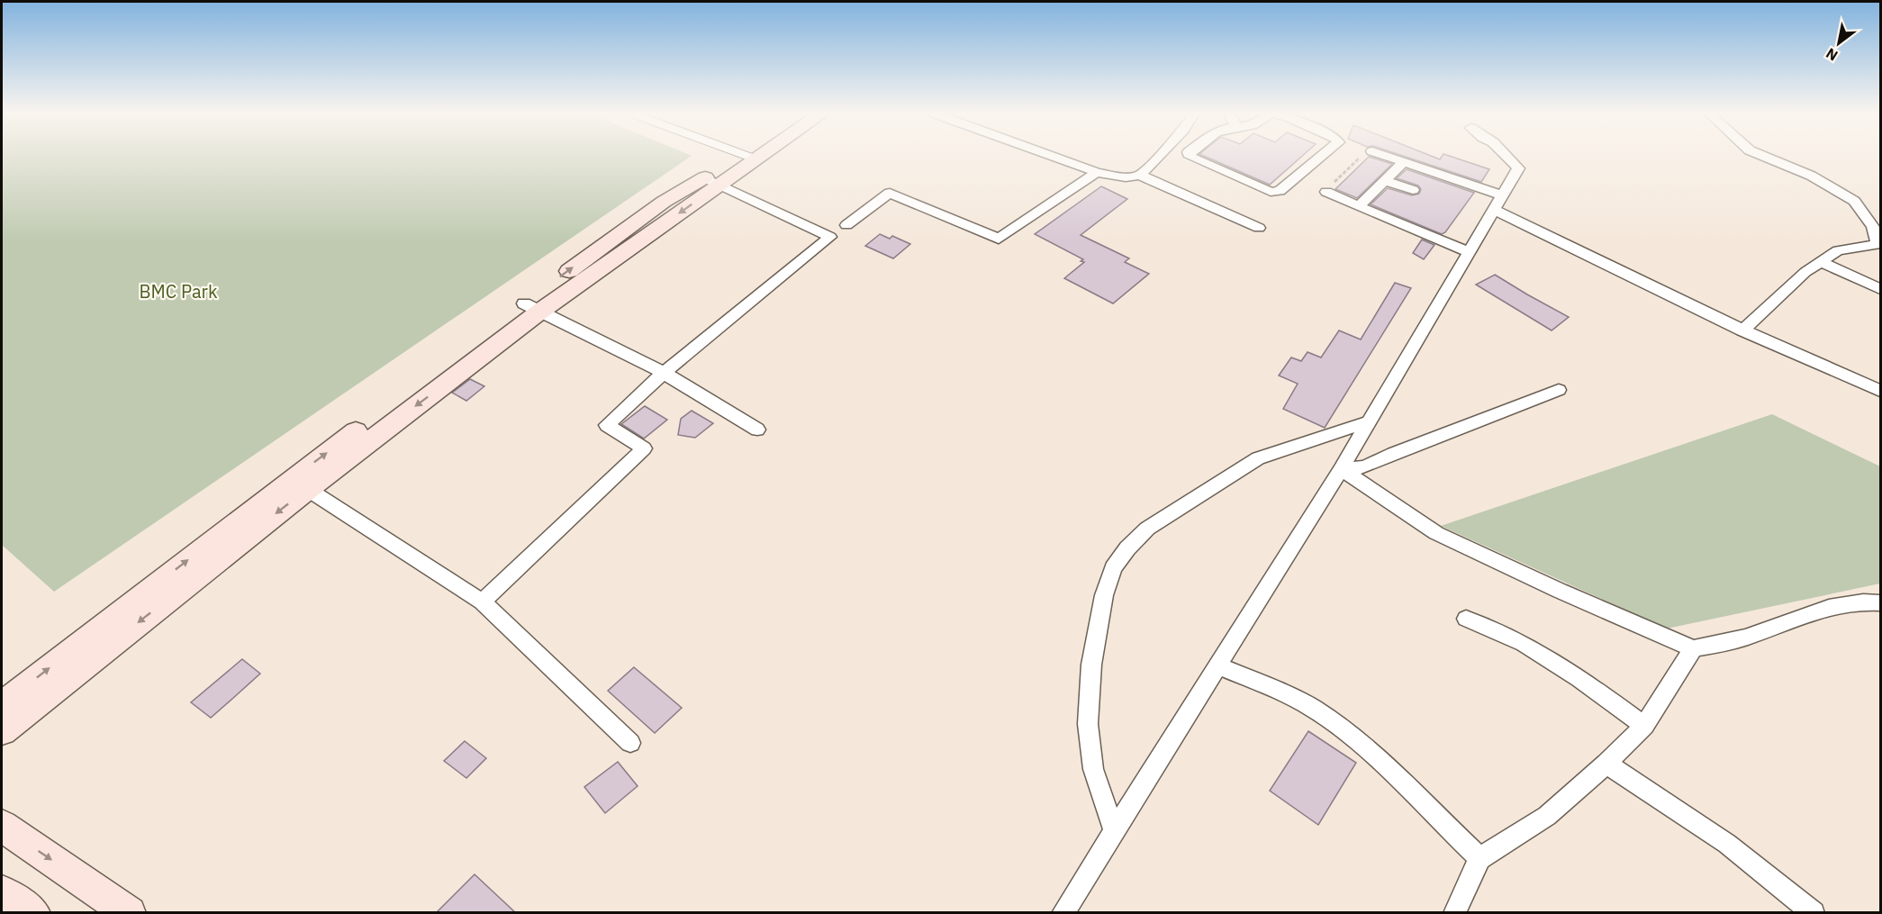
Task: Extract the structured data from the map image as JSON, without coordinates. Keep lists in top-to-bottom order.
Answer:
{
  "parks": ["BMC Park"],
  "north": "bottom left"
}
